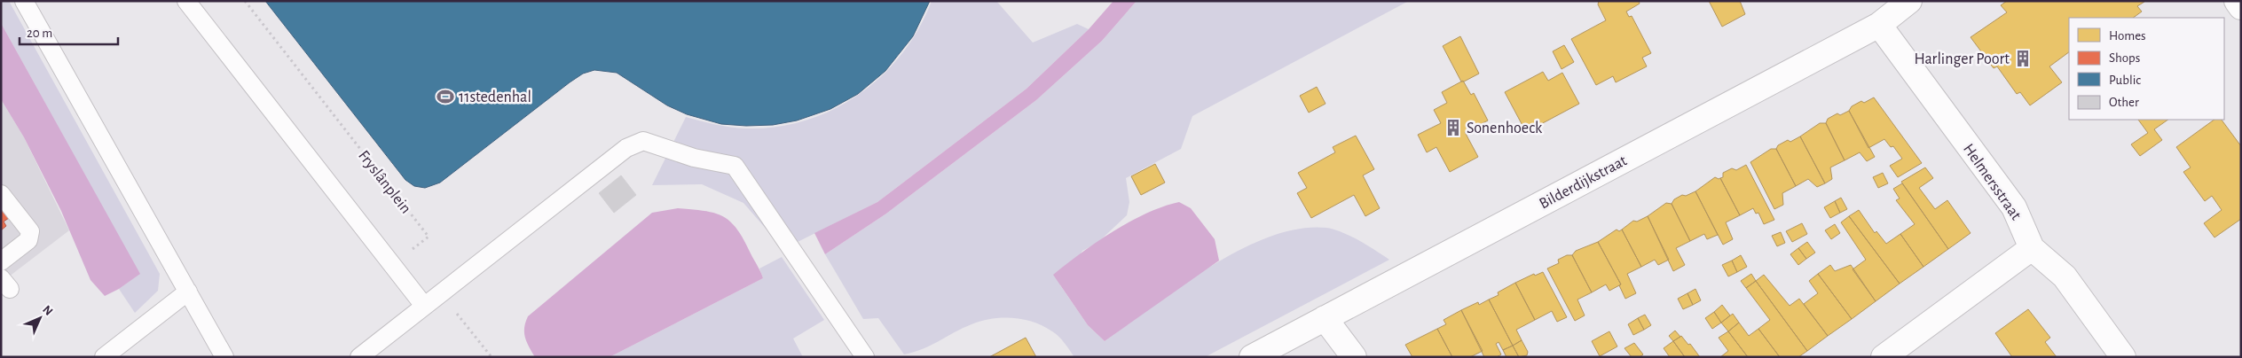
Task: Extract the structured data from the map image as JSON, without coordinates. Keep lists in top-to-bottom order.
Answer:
{
  "streets": {
    "street": ["Bilderdijkstraat", "Helmersstraat"],
    "path": ["Fryslânplein"]
  },
  "crossings": [
    ["Bilderdijkstraat", "Helmersstraat"]
  ],
  "places": {
    "building": ["Harlinger Poort", "Sonenhoeck"],
    "sports": ["11stedenhal"]
  },
  "legend": [
    "Homes",
    "Shops",
    "Public",
    "Other"
  ],
  "scale_bar": "20 m",
  "north": "top right"
}
